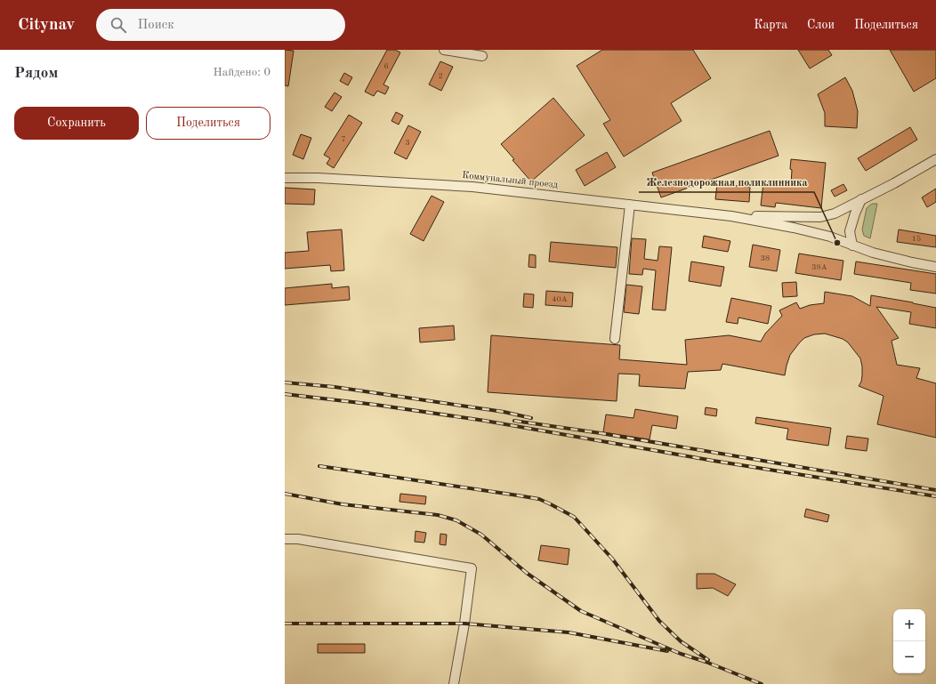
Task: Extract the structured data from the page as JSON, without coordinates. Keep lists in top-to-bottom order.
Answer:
{
  "streets": {
    "street": ["Коммунальный проезд"]
  },
  "places": ["Железнодорожная поликлинника"],
  "house_numbers": [
    "6",
    "2",
    "7",
    "3",
    "15",
    "38",
    "38А",
    "40А"
  ],
  "page": {
    "header": "Citynav",
    "search": "Поиск",
    "nav": ["Карта", "Слои", "Поделиться"],
    "heading": ["Рядом", "Найдено: 0"],
    "buttons": ["Сохранить", "Поделиться"],
    "map_buttons": ["+", "−"]
  }
}
